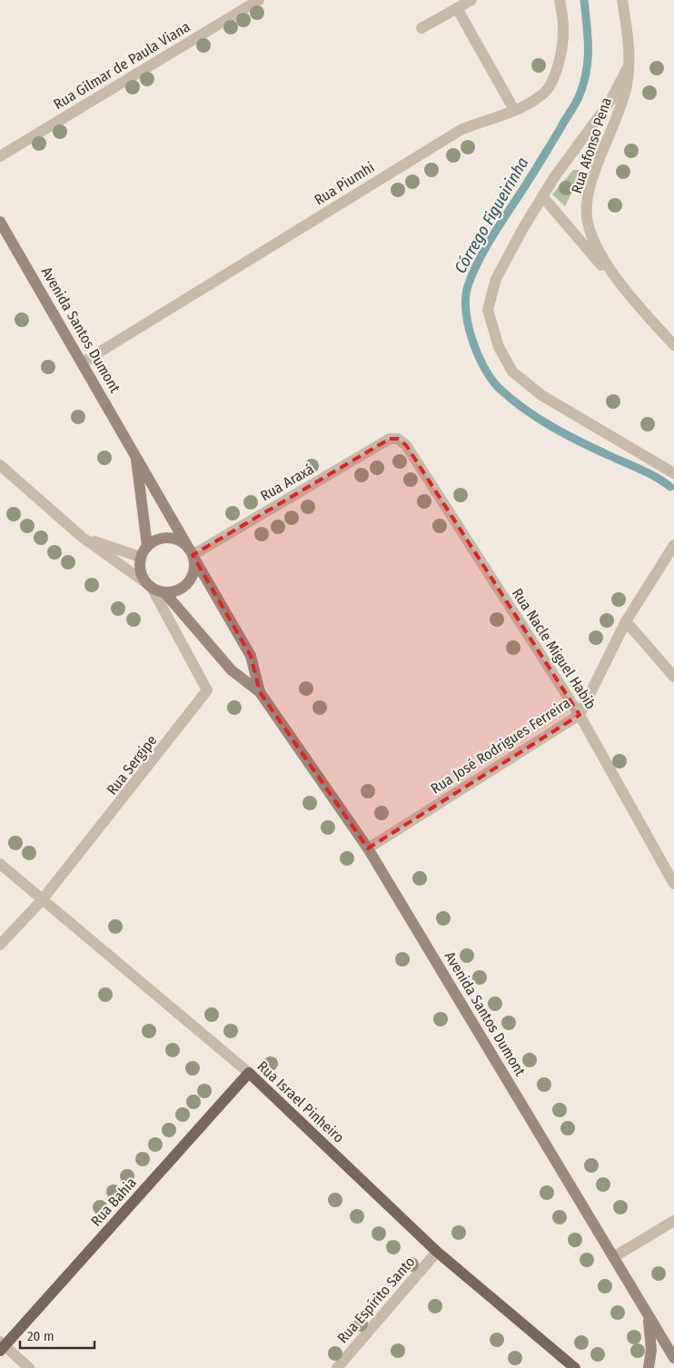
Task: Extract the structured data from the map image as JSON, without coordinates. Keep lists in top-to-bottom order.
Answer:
{
  "streets": {
    "main road": ["Avenida Santos Dumont", "Rua Israel Pinheiro", "Rua Bahia"],
    "street": [
      "Rua Gilmar de Paula Viana",
      "Rua Afonso Pena",
      "Rua Piumhi",
      "Rua Araxá",
      "Rua Nacle Miguel Habib",
      "Rua José Rodrigues Ferreira",
      "Rua Sergipe",
      "Rua Espírito Santo"
    ]
  },
  "crossings": [
    ["Rua Piumhi", "Avenida Santos Dumont"],
    ["Avenida Santos Dumont", "Rua Araxá"],
    ["Avenida Santos Dumont", "Rua José Rodrigues Ferreira"],
    ["Avenida Santos Dumont", "Rua Sergipe"],
    ["Rua Araxá", "Rua Nacle Miguel Habib"],
    ["Rua Araxá", "Rua Sergipe"],
    ["Rua Nacle Miguel Habib", "Rua José Rodrigues Ferreira"],
    ["Rua Sergipe", "Rua Israel Pinheiro"],
    ["Rua Israel Pinheiro", "Rua Bahia"],
    ["Rua Israel Pinheiro", "Rua Espírito Santo"]
  ],
  "water": ["Córrego Figueirinha"],
  "scale_bar": "20 m"
}
